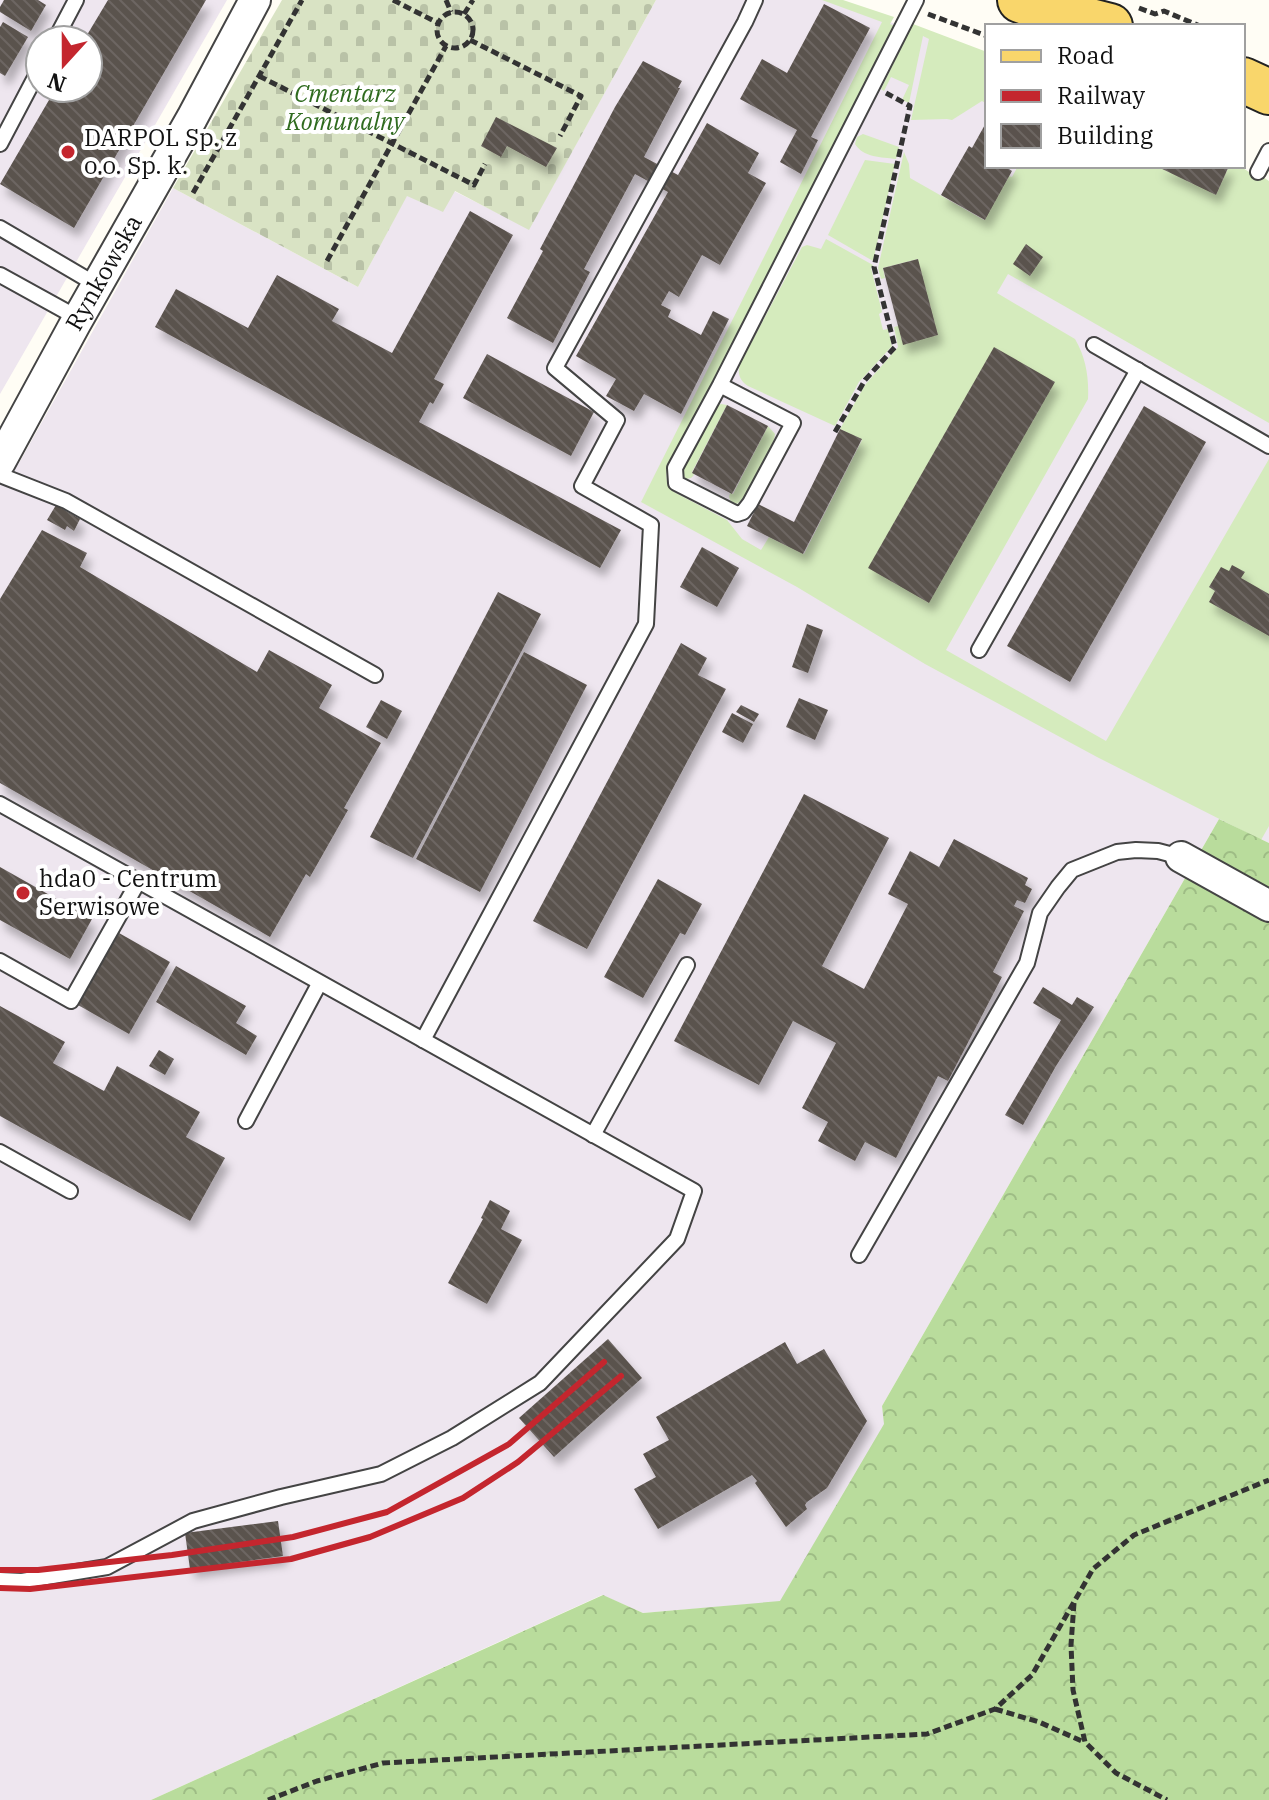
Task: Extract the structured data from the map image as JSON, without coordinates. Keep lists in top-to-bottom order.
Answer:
{
  "streets": {
    "street": ["Rynkowska"]
  },
  "parks": ["Cmentarz Komunalny"],
  "places": ["DARPOL Sp. z o.o. Sp. k.", "hda0 - Centrum Serwisowe"],
  "legend": ["Road", "Railway", "Building"],
  "north": "bottom"
}
